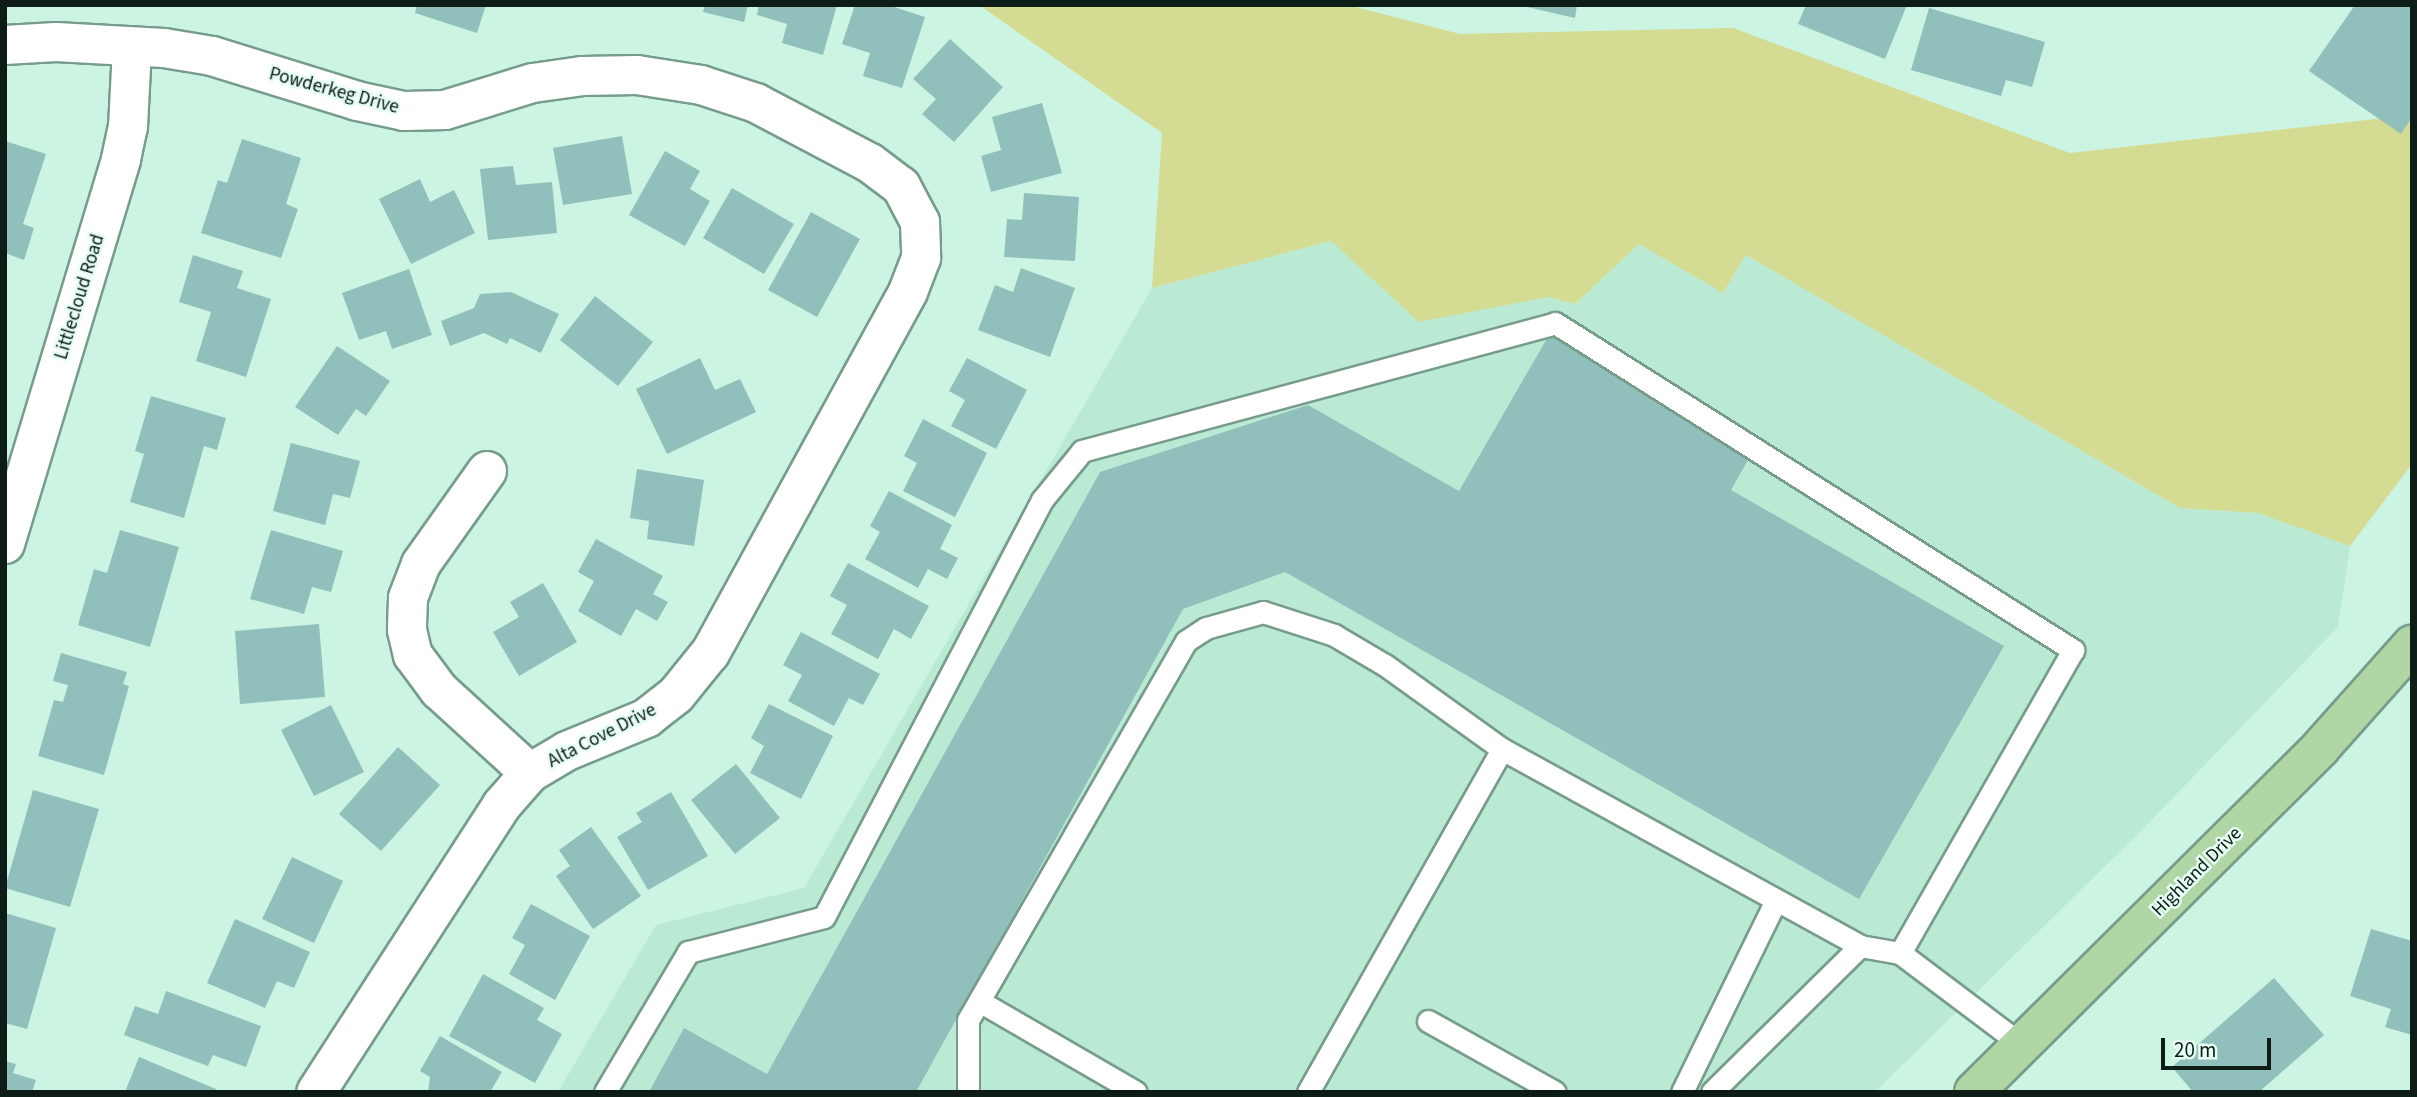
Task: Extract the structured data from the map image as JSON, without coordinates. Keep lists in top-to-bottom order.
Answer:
{
  "streets": {
    "main road": ["Highland Drive"],
    "street": ["Powderkeg Drive", "Littlecloud Road", "Alta Cove Drive"]
  },
  "crossings": [
    ["Powderkeg Drive", "Littlecloud Road"],
    ["Powderkeg Drive", "Alta Cove Drive"]
  ],
  "scale_bar": "20 m"
}
